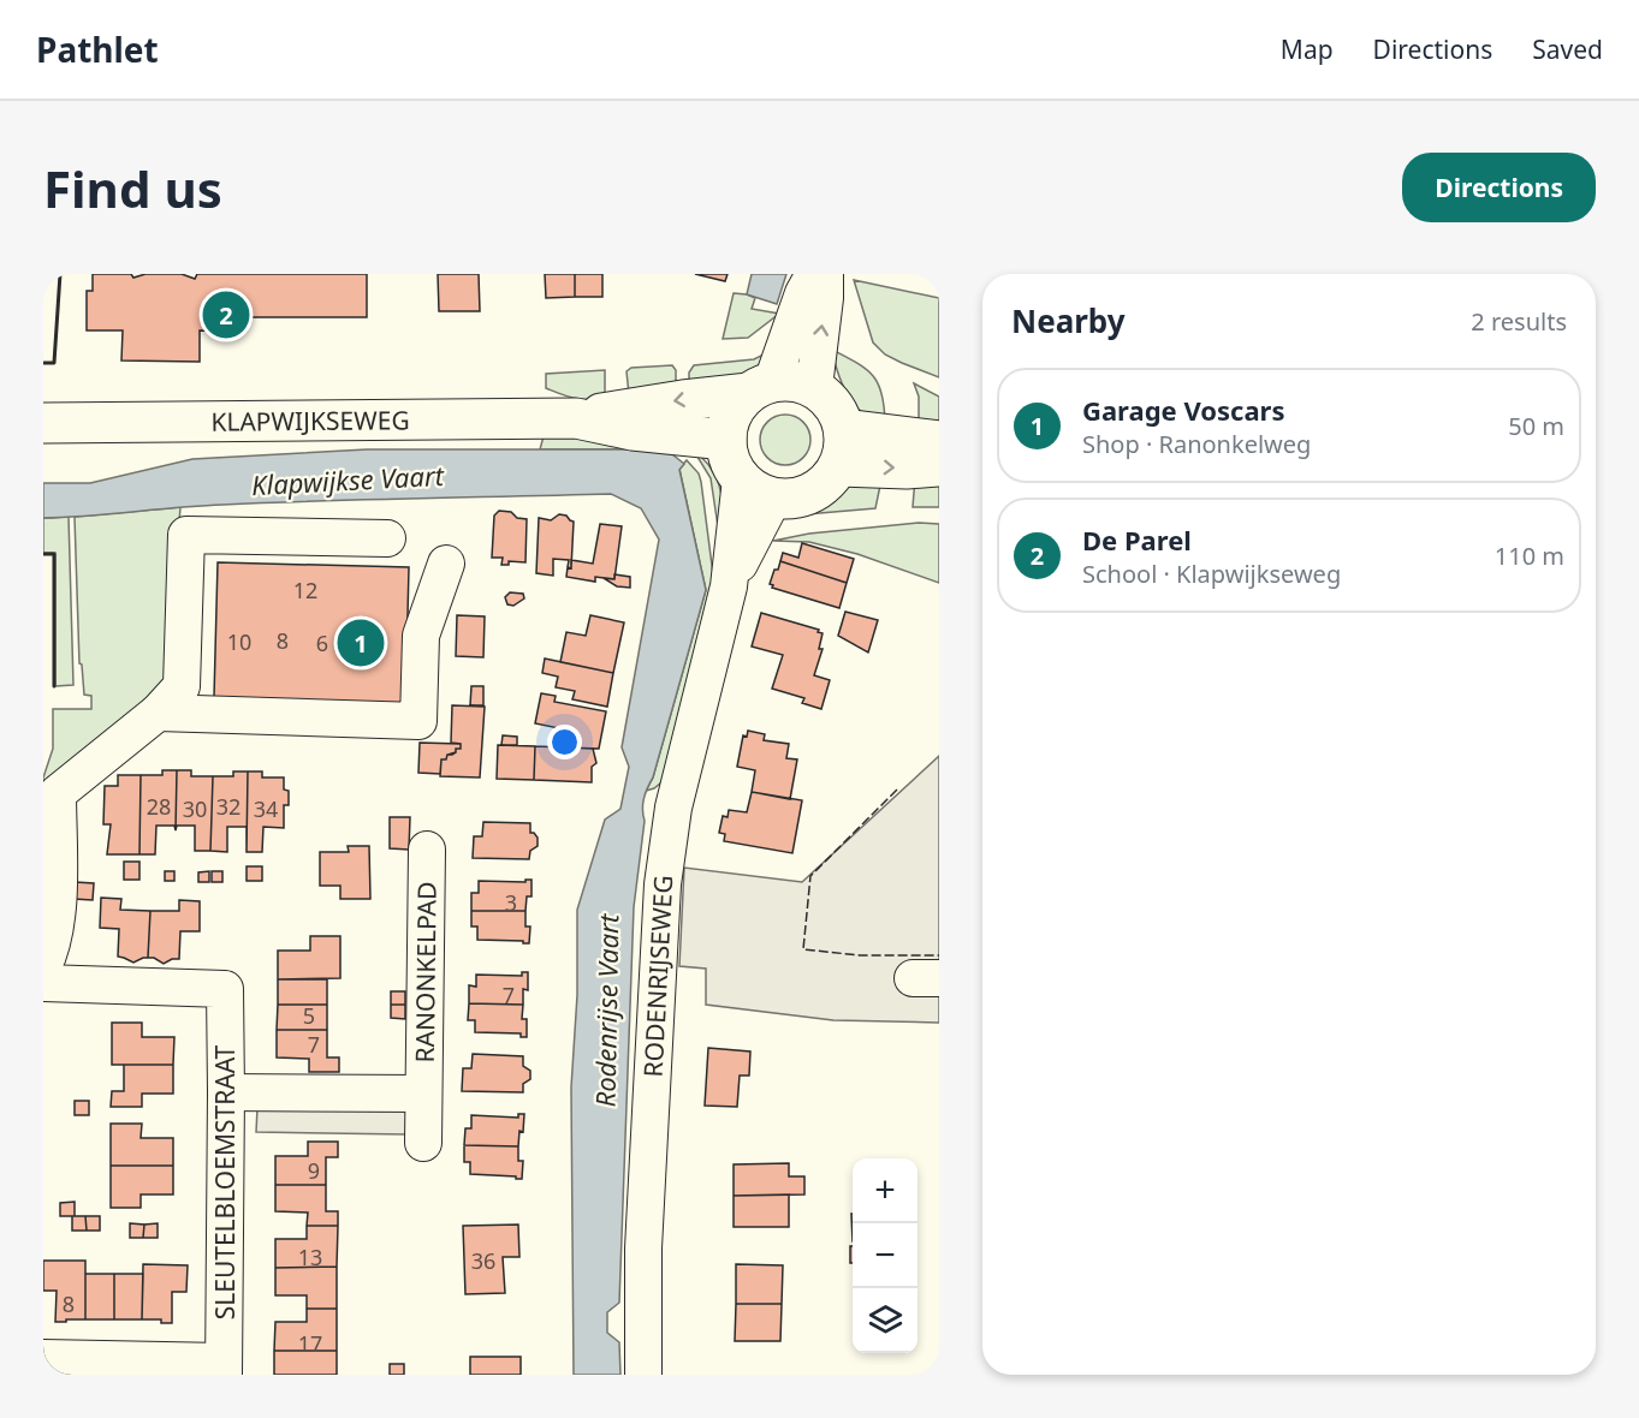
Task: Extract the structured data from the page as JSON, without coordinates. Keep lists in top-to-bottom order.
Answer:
{
  "streets": {
    "main road": ["KLAPWIJKSEWEG"],
    "street": ["RANONKELPAD", "RODENRIJSEWEG", "SLEUTELBLOEMSTRAAT"]
  },
  "crossings": [
    ["KLAPWIJKSEWEG", "RODENRIJSEWEG"],
    ["RANONKELPAD", "SLEUTELBLOEMSTRAAT"]
  ],
  "water": ["Klapwijkse Vaart", "Rodenrijse Vaart"],
  "house_numbers": [
    "12",
    "8",
    "10",
    "6",
    "28",
    "32",
    "30",
    "34",
    "3",
    "7",
    "5",
    "7",
    "9",
    "13",
    "36",
    "8",
    "17"
  ],
  "page": {
    "header": "Pathlet",
    "nav": ["Map", "Directions", "Saved"],
    "buttons": "Directions",
    "title": "Find us",
    "heading": ["Nearby", "2 results"],
    "pins": ["2", "1"],
    "list": [
      {
        "mark": "1",
        "name": "Garage Voscars",
        "note": "Shop · Ranonkelweg",
        "value": "50 m"
      },
      {
        "mark": "2",
        "name": "De Parel",
        "note": "School · Klapwijkseweg",
        "value": "110 m"
      }
    ],
    "map_buttons": ["+", "−"]
  }
}
